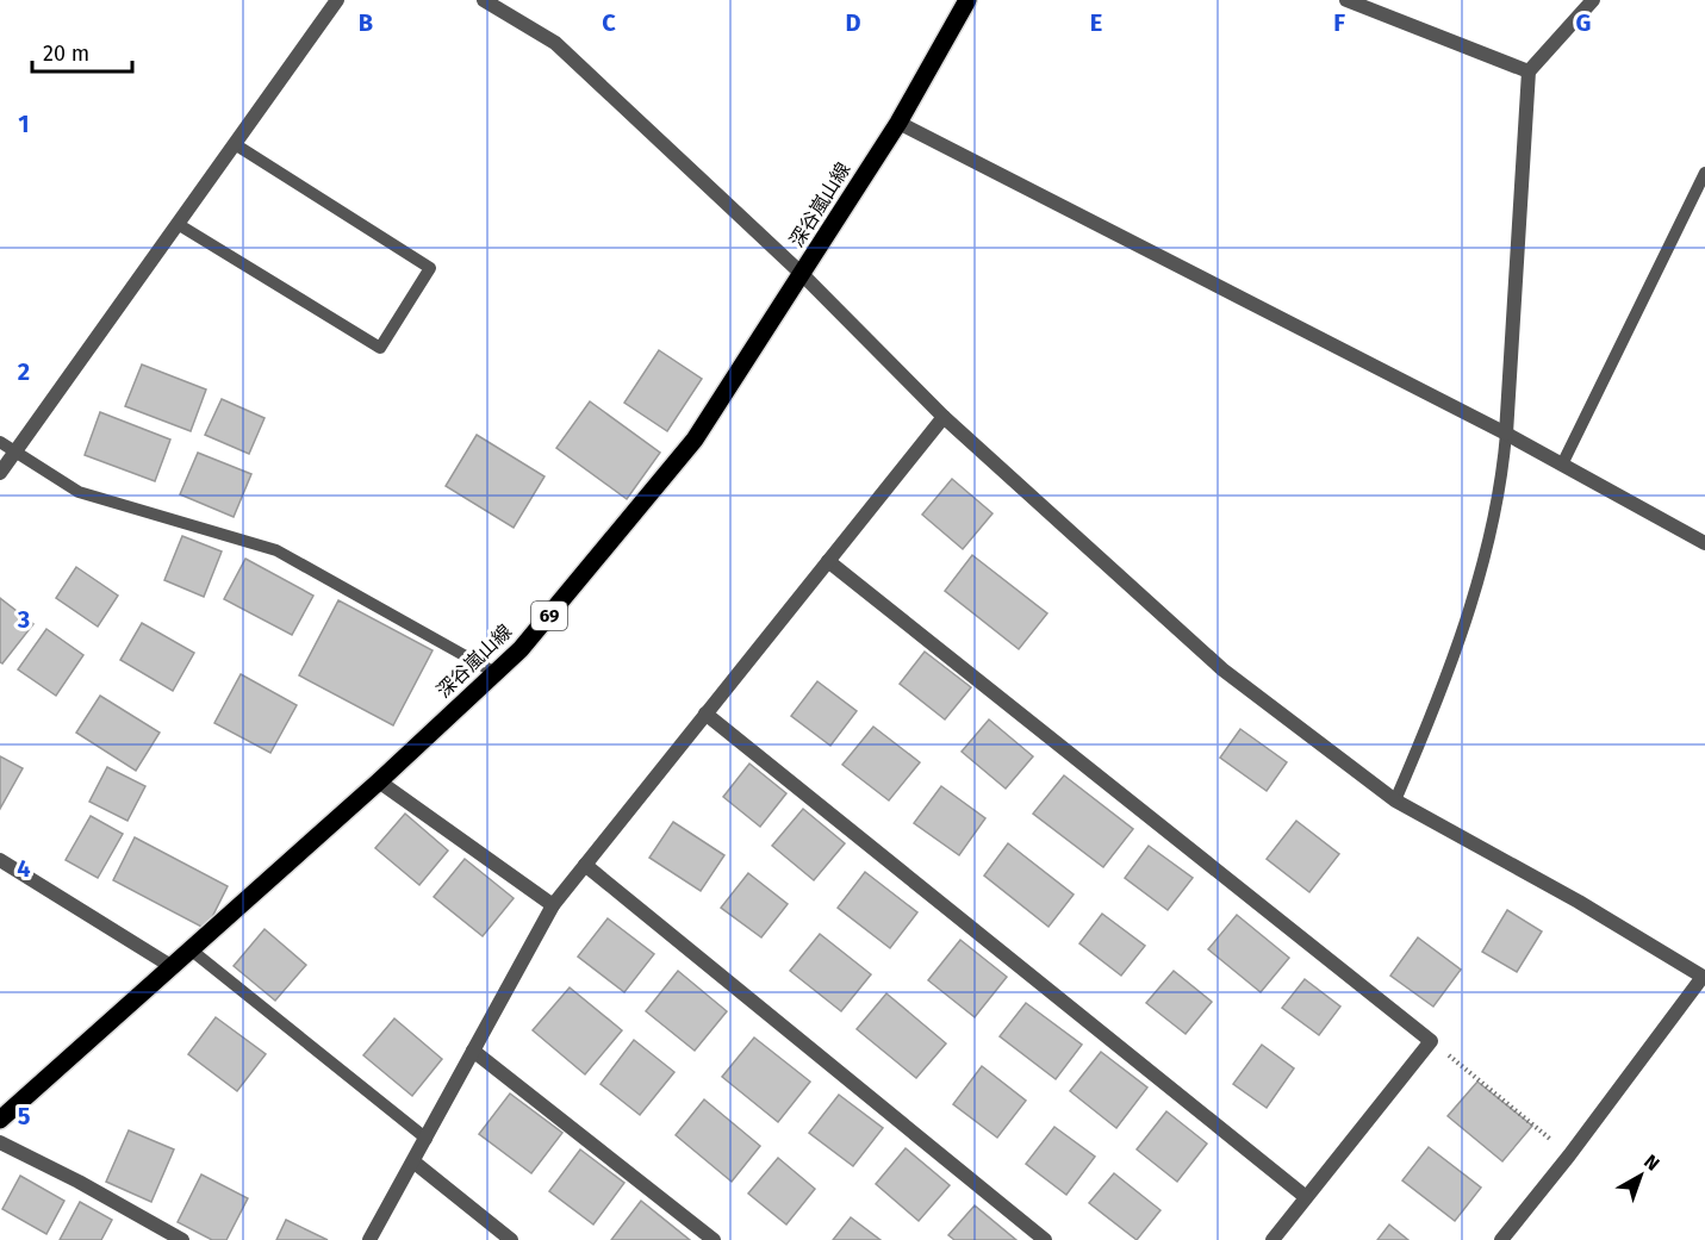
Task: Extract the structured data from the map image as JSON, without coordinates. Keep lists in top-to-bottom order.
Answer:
{
  "streets": {
    "main road": ["深谷嵐山線", "69"]
  },
  "scale_bar": "20 m",
  "north": "top right",
  "grid": {
    "columns": [
      "B",
      "C",
      "D",
      "E",
      "F",
      "G"
    ],
    "rows": [
      "1",
      "2",
      "3",
      "4",
      "5"
    ]
  }
}
